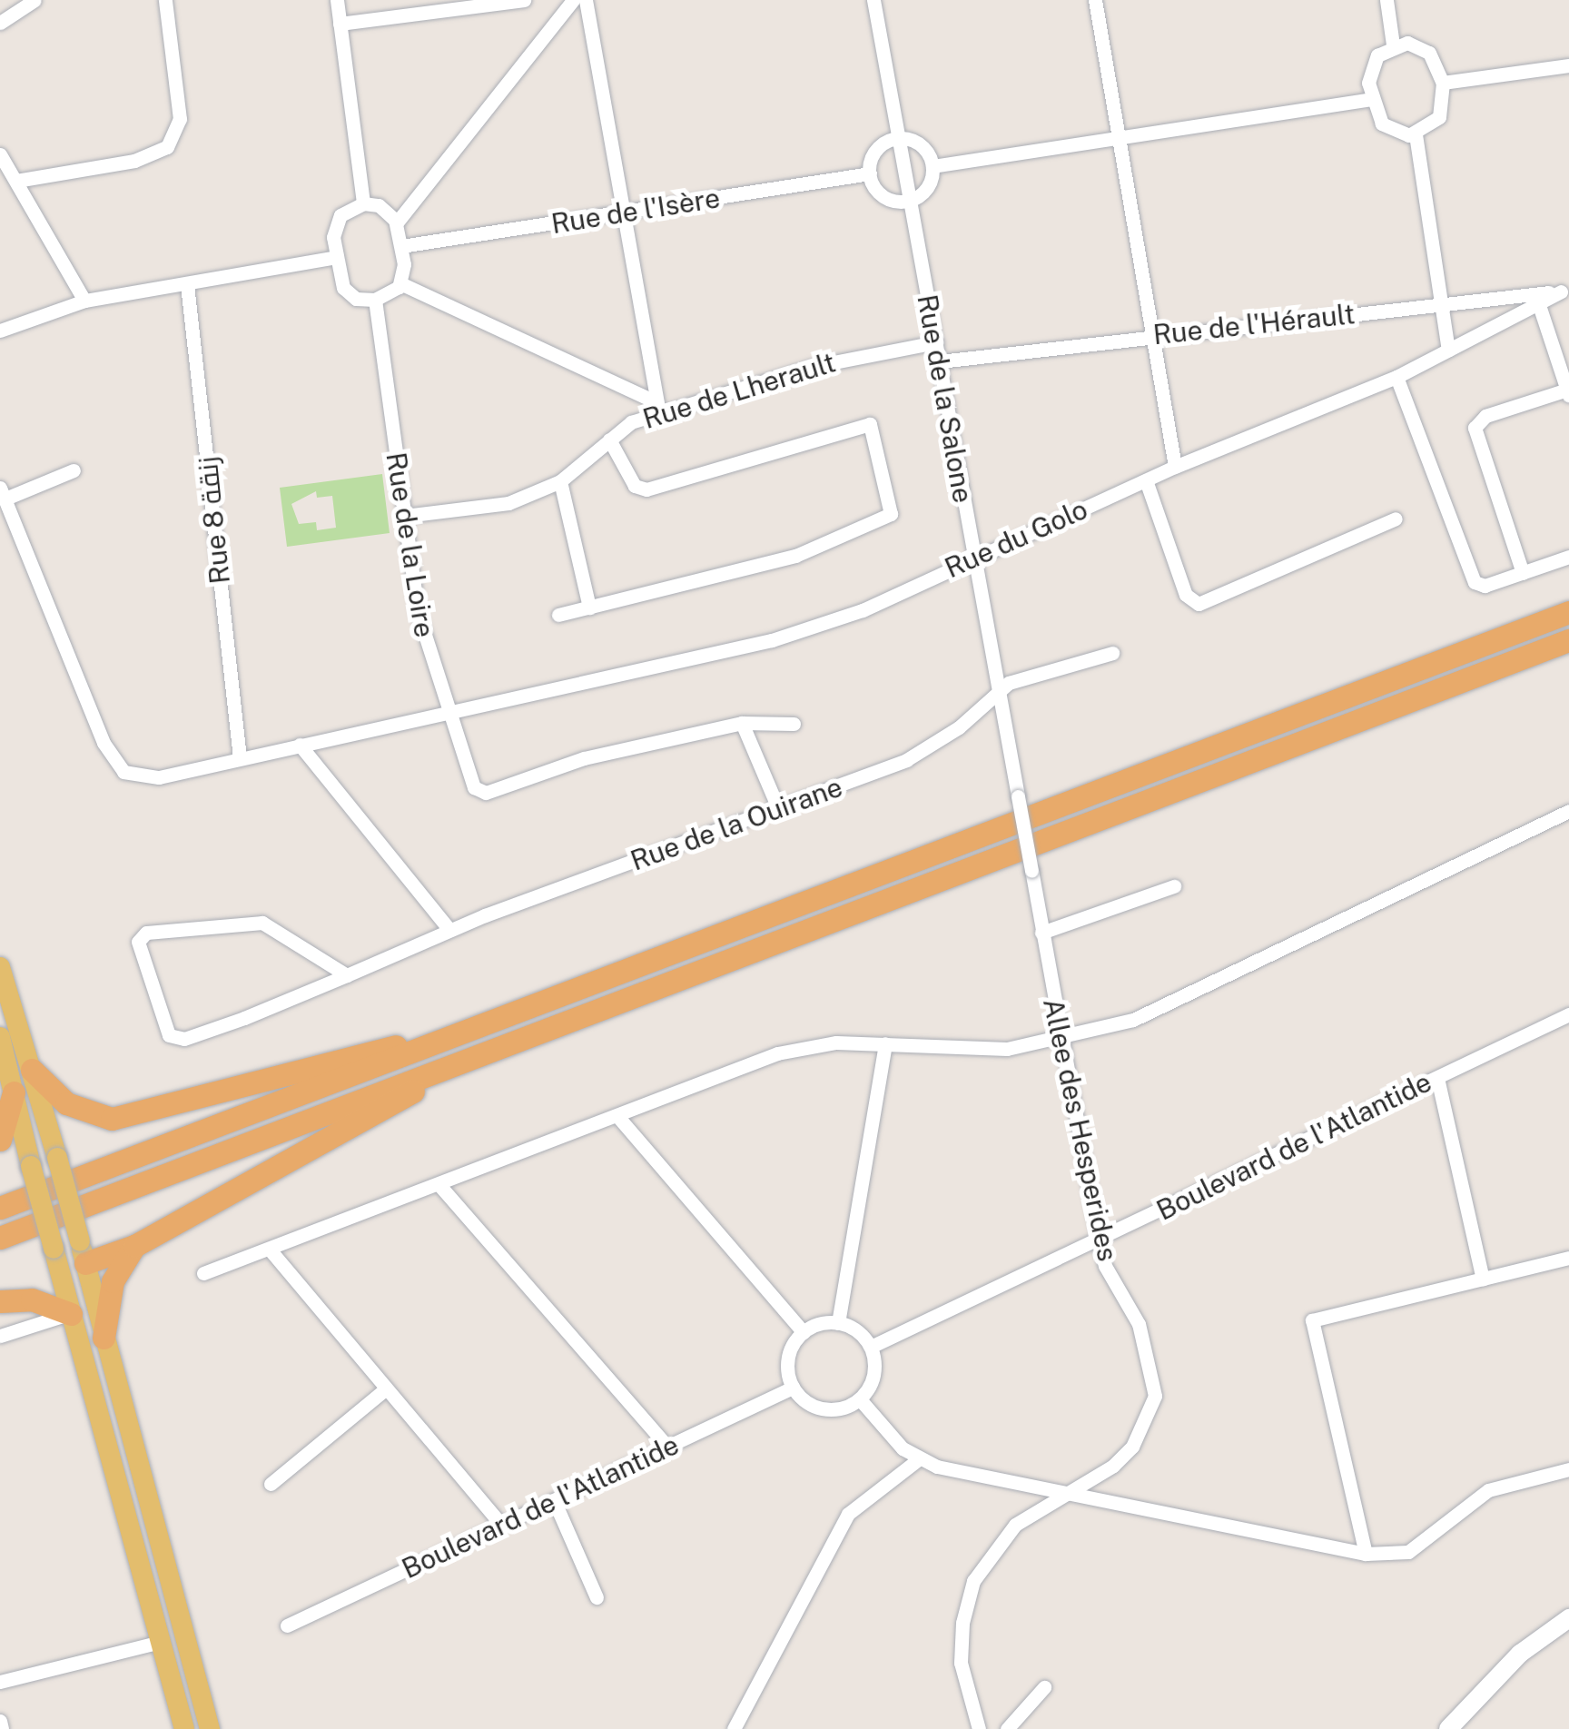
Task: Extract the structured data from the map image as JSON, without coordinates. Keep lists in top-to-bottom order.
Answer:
{
  "streets": {
    "street": [
      "Rue de l'Isère",
      "Rue de l'Hérault",
      "Rue de Lherault",
      "Rue de la Salone",
      "Rue 8 زنقة",
      "Rue du Golo",
      "Rue de la Loire",
      "Rue de la Ouirane",
      "Allee des Hesperides",
      "Boulevard de l'Atlantide"
    ]
  },
  "crossings": [
    ["Rue de l'Isère", "Rue de la Loire"],
    ["Rue de l'Hérault", "Rue de la Salone"],
    ["Rue de l'Hérault", "Rue du Golo"],
    ["Rue de Lherault", "Rue de la Salone"],
    ["Rue de Lherault", "Rue de la Loire"],
    ["Rue de la Salone", "Rue du Golo"],
    ["Rue de la Salone", "Rue de la Ouirane"],
    ["Rue de la Salone", "Allee des Hesperides"],
    ["Rue 8 زنقة", "Rue du Golo"],
    ["Rue du Golo", "Rue de la Loire"],
    ["Allee des Hesperides", "Boulevard de l'Atlantide"]
  ]
}
